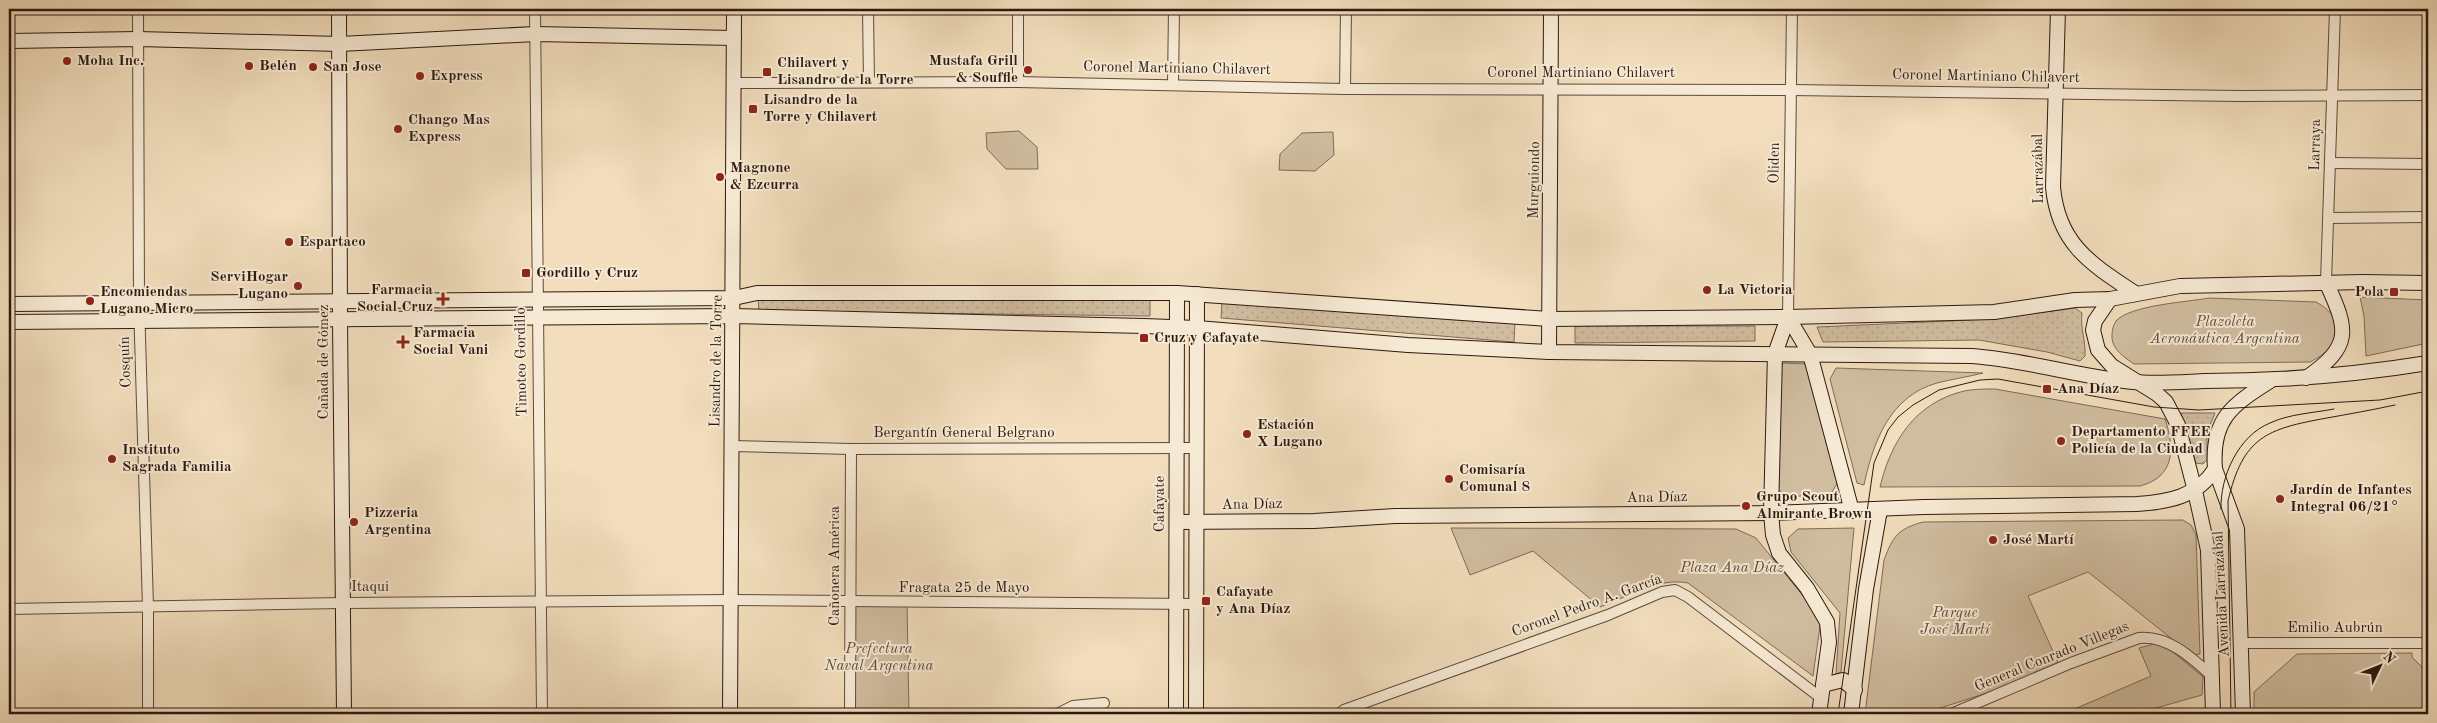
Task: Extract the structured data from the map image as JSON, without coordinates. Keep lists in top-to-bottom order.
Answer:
{
  "streets": {
    "main road": [
      "Larrazábal",
      "Murguiondo",
      "Lisandro de la Torre",
      "Cañada de Gómez",
      "Ana Díaz",
      "Cafayate",
      "Avenida Larrazábal"
    ],
    "street": [
      "Coronel Martiniano Chilavert",
      "Larraya",
      "Oliden",
      "Cosquín",
      "Timoteo Gordillo",
      "Bergantín General Belgrano",
      "Cañonera América",
      "Itaqui",
      "Fragata 25 de Mayo",
      "Coronel Pedro A. García",
      "Emilio Aubrún",
      "General Conrado Villegas"
    ]
  },
  "crossings": [
    ["Coronel Martiniano Chilavert", "Larraya"],
    ["Coronel Martiniano Chilavert", "Oliden"],
    ["Coronel Martiniano Chilavert", "Larrazábal"],
    ["Coronel Martiniano Chilavert", "Murguiondo"],
    ["Coronel Martiniano Chilavert", "Lisandro de la Torre"],
    ["Lisandro de la Torre", "Bergantín General Belgrano"],
    ["Lisandro de la Torre", "Itaqui"],
    ["Lisandro de la Torre", "Fragata 25 de Mayo"],
    ["Cosquín", "Itaqui"],
    ["Cañada de Gómez", "Itaqui"],
    ["Timoteo Gordillo", "Itaqui"],
    ["Bergantín General Belgrano", "Cafayate"],
    ["Bergantín General Belgrano", "Cañonera América"],
    ["Ana Díaz", "Cafayate"],
    ["Ana Díaz", "Avenida Larrazábal"],
    ["Cafayate", "Fragata 25 de Mayo"],
    ["Cañonera América", "Fragata 25 de Mayo"],
    ["Itaqui", "Fragata 25 de Mayo"],
    ["Avenida Larrazábal", "Emilio Aubrún"],
    ["Avenida Larrazábal", "General Conrado Villegas"]
  ],
  "parks": [
    "Plazoleta Aeronáutica Argentina",
    "Plaza Ana Díaz",
    "Parque José Martí",
    "Prefectura Naval Argentina"
  ],
  "places": {
    "other": [
      "Moha Inc.",
      "Belén",
      "San Jose",
      "Mustafa Grill & Souffle",
      "Express",
      "Chango Mas Express",
      "Magnone & Ezcurra",
      "Espartaco",
      "ServiHogar Lugano",
      "La Victoria",
      "Encomiendas Lugano Micro",
      "Estación X Lugano",
      "Departamento FFEE Policía de la Ciudad",
      "Instituto Sagrada Familia",
      "Comisaría Comunal 8",
      "Jardín de Infantes Integral 06/21°",
      "Grupo Scout Almirante Brown",
      "Pizzeria Argentina",
      "José Martí"
    ],
    "transit": [
      "Chilavert y Lisandro de la Torre",
      "Lisandro de la Torre y Chilavert",
      "Gordillo y Cruz",
      "Pola",
      "Cruz y Cafayate",
      "Ana Díaz",
      "Cafayate y Ana Díaz"
    ],
    "health": ["Farmacia Social Cruz", "Farmacia Social Vani"]
  },
  "north": "top right"
}
